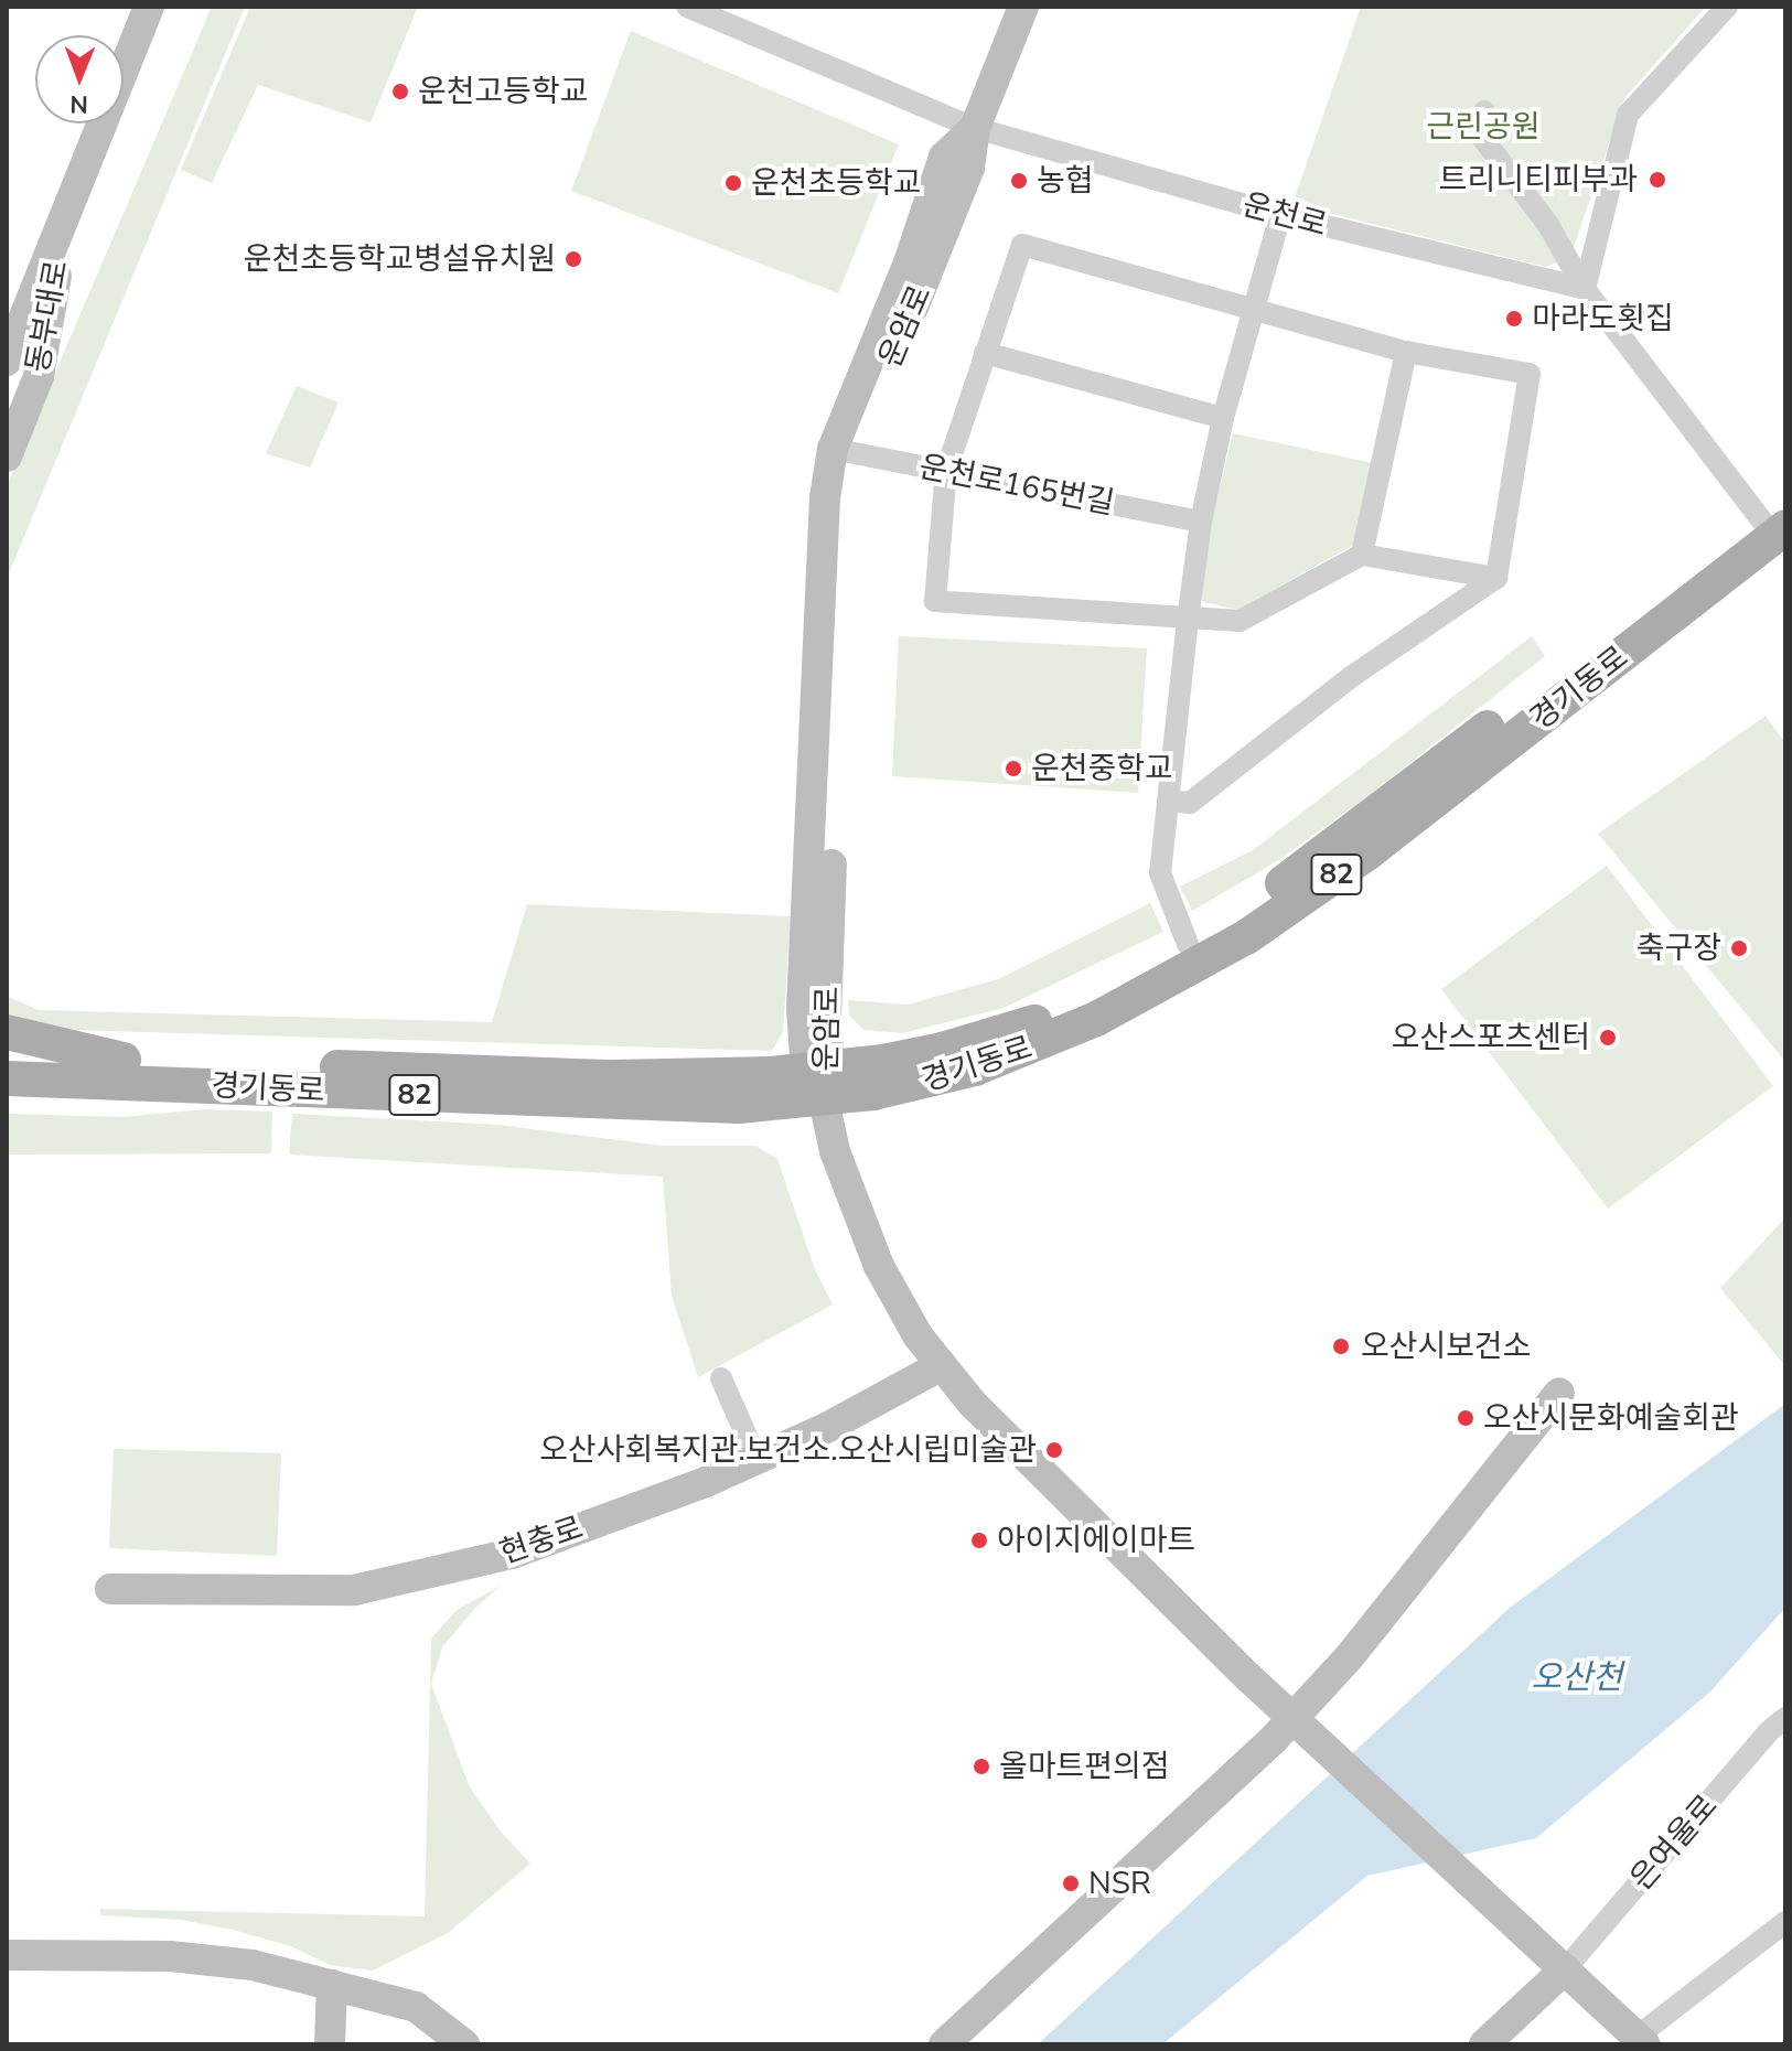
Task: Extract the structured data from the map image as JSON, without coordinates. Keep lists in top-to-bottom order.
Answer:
{
  "streets": {
    "main road": ["경기동로", "82"],
    "street": [
      "운천로",
      "동부대로",
      "운암로",
      "운천로165번길",
      "현충로",
      "은여울로"
    ]
  },
  "crossings": [
    ["운천로", "운암로"],
    ["운암로", "운천로165번길"],
    ["운암로", "경기동로"],
    ["운암로", "현충로"],
    ["운암로", "은여울로"]
  ],
  "water": ["오산천"],
  "parks": ["근린공원"],
  "places": [
    "운천고등학교",
    "트리니티피부과",
    "농협",
    "운천초등학교",
    "운천초등학교병설유치원",
    "마라도횟집",
    "운천중학교",
    "축구장",
    "오산스포츠센터",
    "오산시보건소",
    "오산시문화예술회관",
    "오산사회복지관.보건소.오산시립미술관",
    "아이지에이마트",
    "올마트편의점",
    "NSR"
  ],
  "north": "bottom"
}
